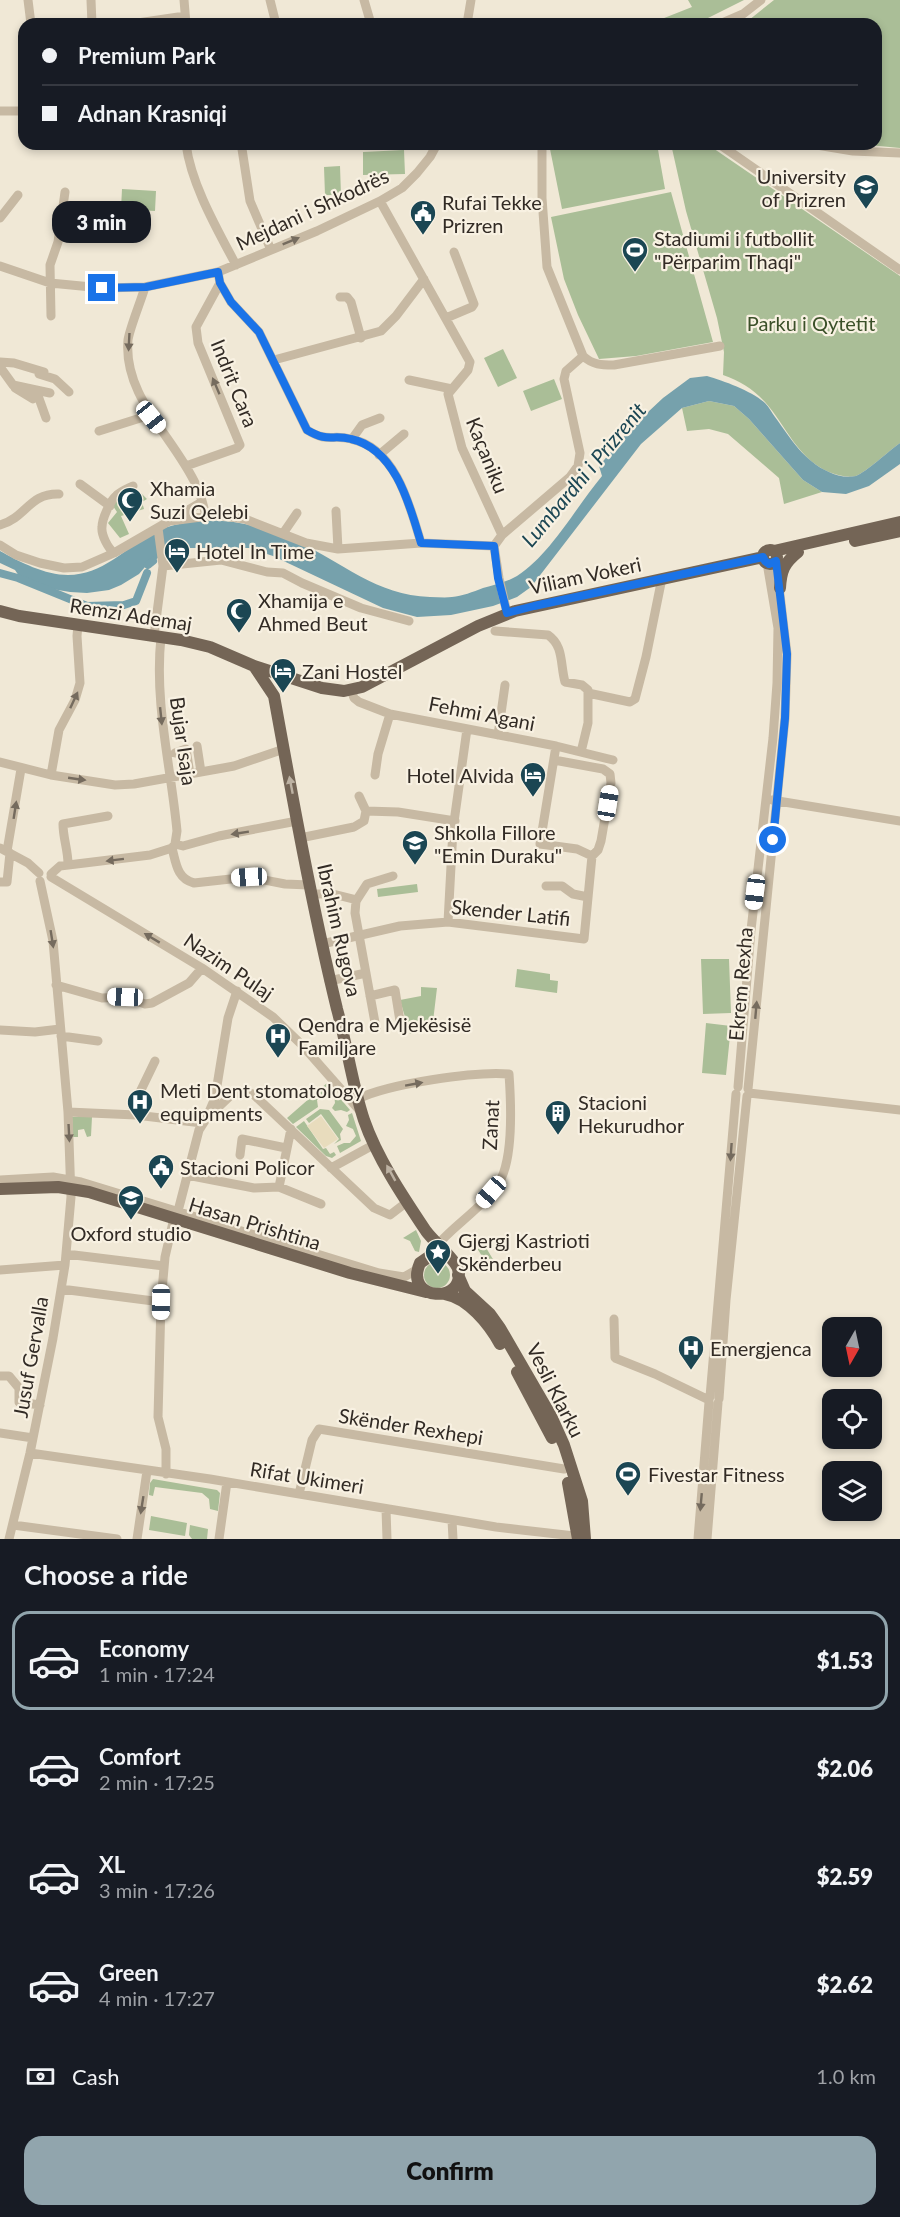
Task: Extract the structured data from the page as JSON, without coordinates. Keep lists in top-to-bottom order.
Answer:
{
  "streets": {
    "main road": [
      "Viliam Vokeri",
      "Remzi Ademaj",
      "Ibrahim Rugova",
      "Hasan Prishtina",
      "Vesli Klarku"
    ],
    "street": [
      "Mejdani i Shkodrës",
      "Indrit Cara",
      "Kaçaniku",
      "Fehmi Agani",
      "Bujar Isaja",
      "Skender Latifi",
      "Nazim Pulaj",
      "Ekrem Rexha",
      "Zanat",
      "Jusuf Gervalla",
      "Skënder Rexhepi",
      "Rifat Ukimeri"
    ]
  },
  "crossings": [
    ["Viliam Vokeri", "Remzi Ademaj"],
    ["Viliam Vokeri", "Fehmi Agani"],
    ["Viliam Vokeri", "Ibrahim Rugova"],
    ["Viliam Vokeri", "Ekrem Rexha"],
    ["Remzi Ademaj", "Bujar Isaja"],
    ["Remzi Ademaj", "Ibrahim Rugova"],
    ["Bujar Isaja", "Ibrahim Rugova"],
    ["Skender Latifi", "Ibrahim Rugova"],
    ["Ibrahim Rugova", "Nazim Pulaj"],
    ["Ibrahim Rugova", "Zanat"],
    ["Ibrahim Rugova", "Hasan Prishtina"],
    ["Ibrahim Rugova", "Vesli Klarku"],
    ["Zanat", "Hasan Prishtina"],
    ["Zanat", "Vesli Klarku"],
    ["Hasan Prishtina", "Jusuf Gervalla"],
    ["Hasan Prishtina", "Vesli Klarku"],
    ["Jusuf Gervalla", "Rifat Ukimeri"],
    ["Vesli Klarku", "Skënder Rexhepi"],
    ["Vesli Klarku", "Rifat Ukimeri"],
    ["Skënder Rexhepi", "Rifat Ukimeri"]
  ],
  "one_way": ["Nazim Pulaj"],
  "water": ["Lumbardhi i Prizrenit"],
  "parks": ["Parku i Qytetit"],
  "places": {
    "school or university": ["University of Prizren", "Shkolla Fillore \"Emin Duraku\"", "Oxford studio"],
    "public building": ["Rufai Tekke Prizren", "Stacioni Policor"],
    "sports": ["Stadiumi i futbollit \"Përparim Thaqi\"", "Fivestar Fitness"],
    "mosque": ["Xhamia Suzi Qelebi", "Xhamija e Ahmed Beut"],
    "hotel": ["Hotel In Time", "Zani Hostel", "Hotel Alvida"],
    "hospital": ["Qendra e Mjekësisë Familjare", "Meti Dent stomatology equipments", "Emergjenca"],
    "building": ["Stacioni Hekurudhor"],
    "place": ["Gjergj Kastrioti Skënderbeu"]
  },
  "north": "bottom",
  "page": {
    "banner": ["Premium Park", "Adnan Krasniqi"],
    "bubble": "3 min",
    "heading": "Choose a ride",
    "list": [
      {
        "name": "Economy",
        "note": "1 min · 17:24",
        "value": "$1.53"
      },
      {
        "name": "Comfort",
        "note": "2 min · 17:25",
        "value": "$2.06"
      },
      {
        "name": "XL",
        "note": "3 min · 17:26",
        "value": "$2.59"
      },
      {
        "name": "Green",
        "note": "4 min · 17:27",
        "value": "$2.62"
      }
    ],
    "pay": ["Cash", "1.0 km"],
    "buttons": "Confirm"
  }
}
